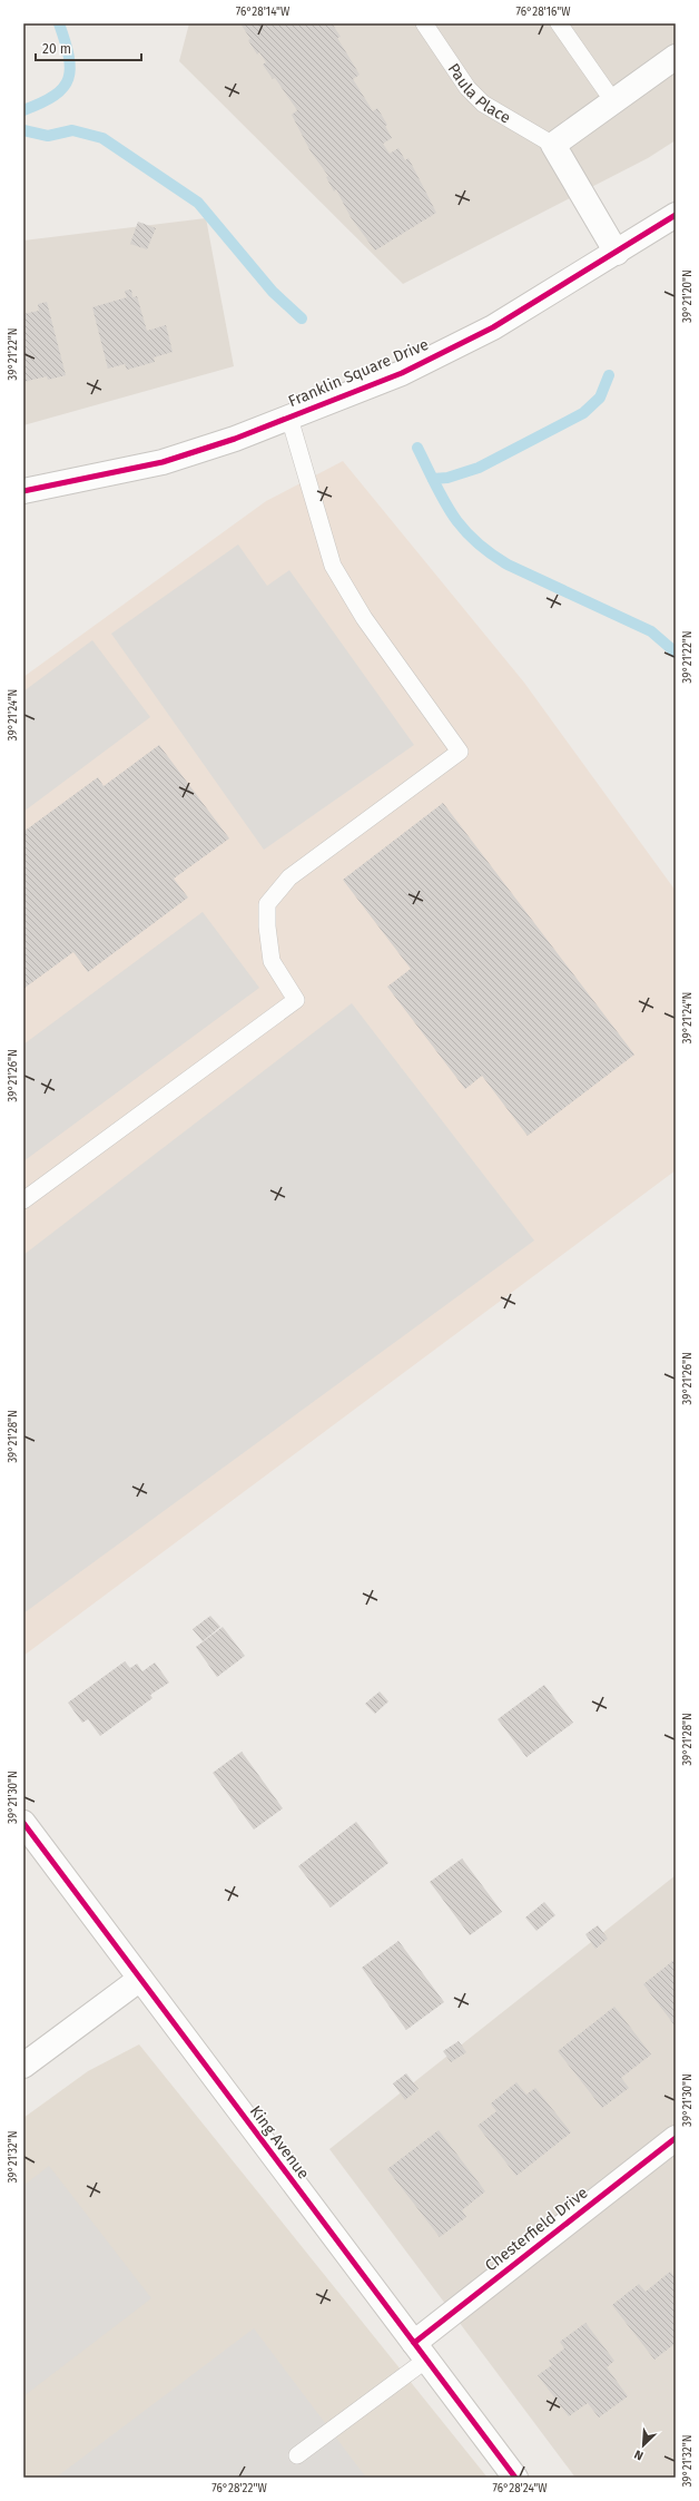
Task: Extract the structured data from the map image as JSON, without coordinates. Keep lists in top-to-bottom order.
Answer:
{
  "streets": {
    "street": [
      "Paula Place",
      "Franklin Square Drive",
      "King Avenue",
      "Chesterfield Drive"
    ]
  },
  "crossings": [
    ["Paula Place", "Franklin Square Drive"],
    ["King Avenue", "Chesterfield Drive"]
  ],
  "scale_bar": "20 m",
  "north": "bottom left",
  "coordinates": [
    "76°28'14\"W",
    "76°28'16\"W",
    "39°21'20\"N",
    "39°21'22\"N",
    "39°21'24\"N",
    "39°21'26\"N",
    "39°21'28\"N",
    "39°21'30\"N",
    "39°21'32\"N",
    "76°28'22\"W",
    "76°28'24\"W"
  ]
}
